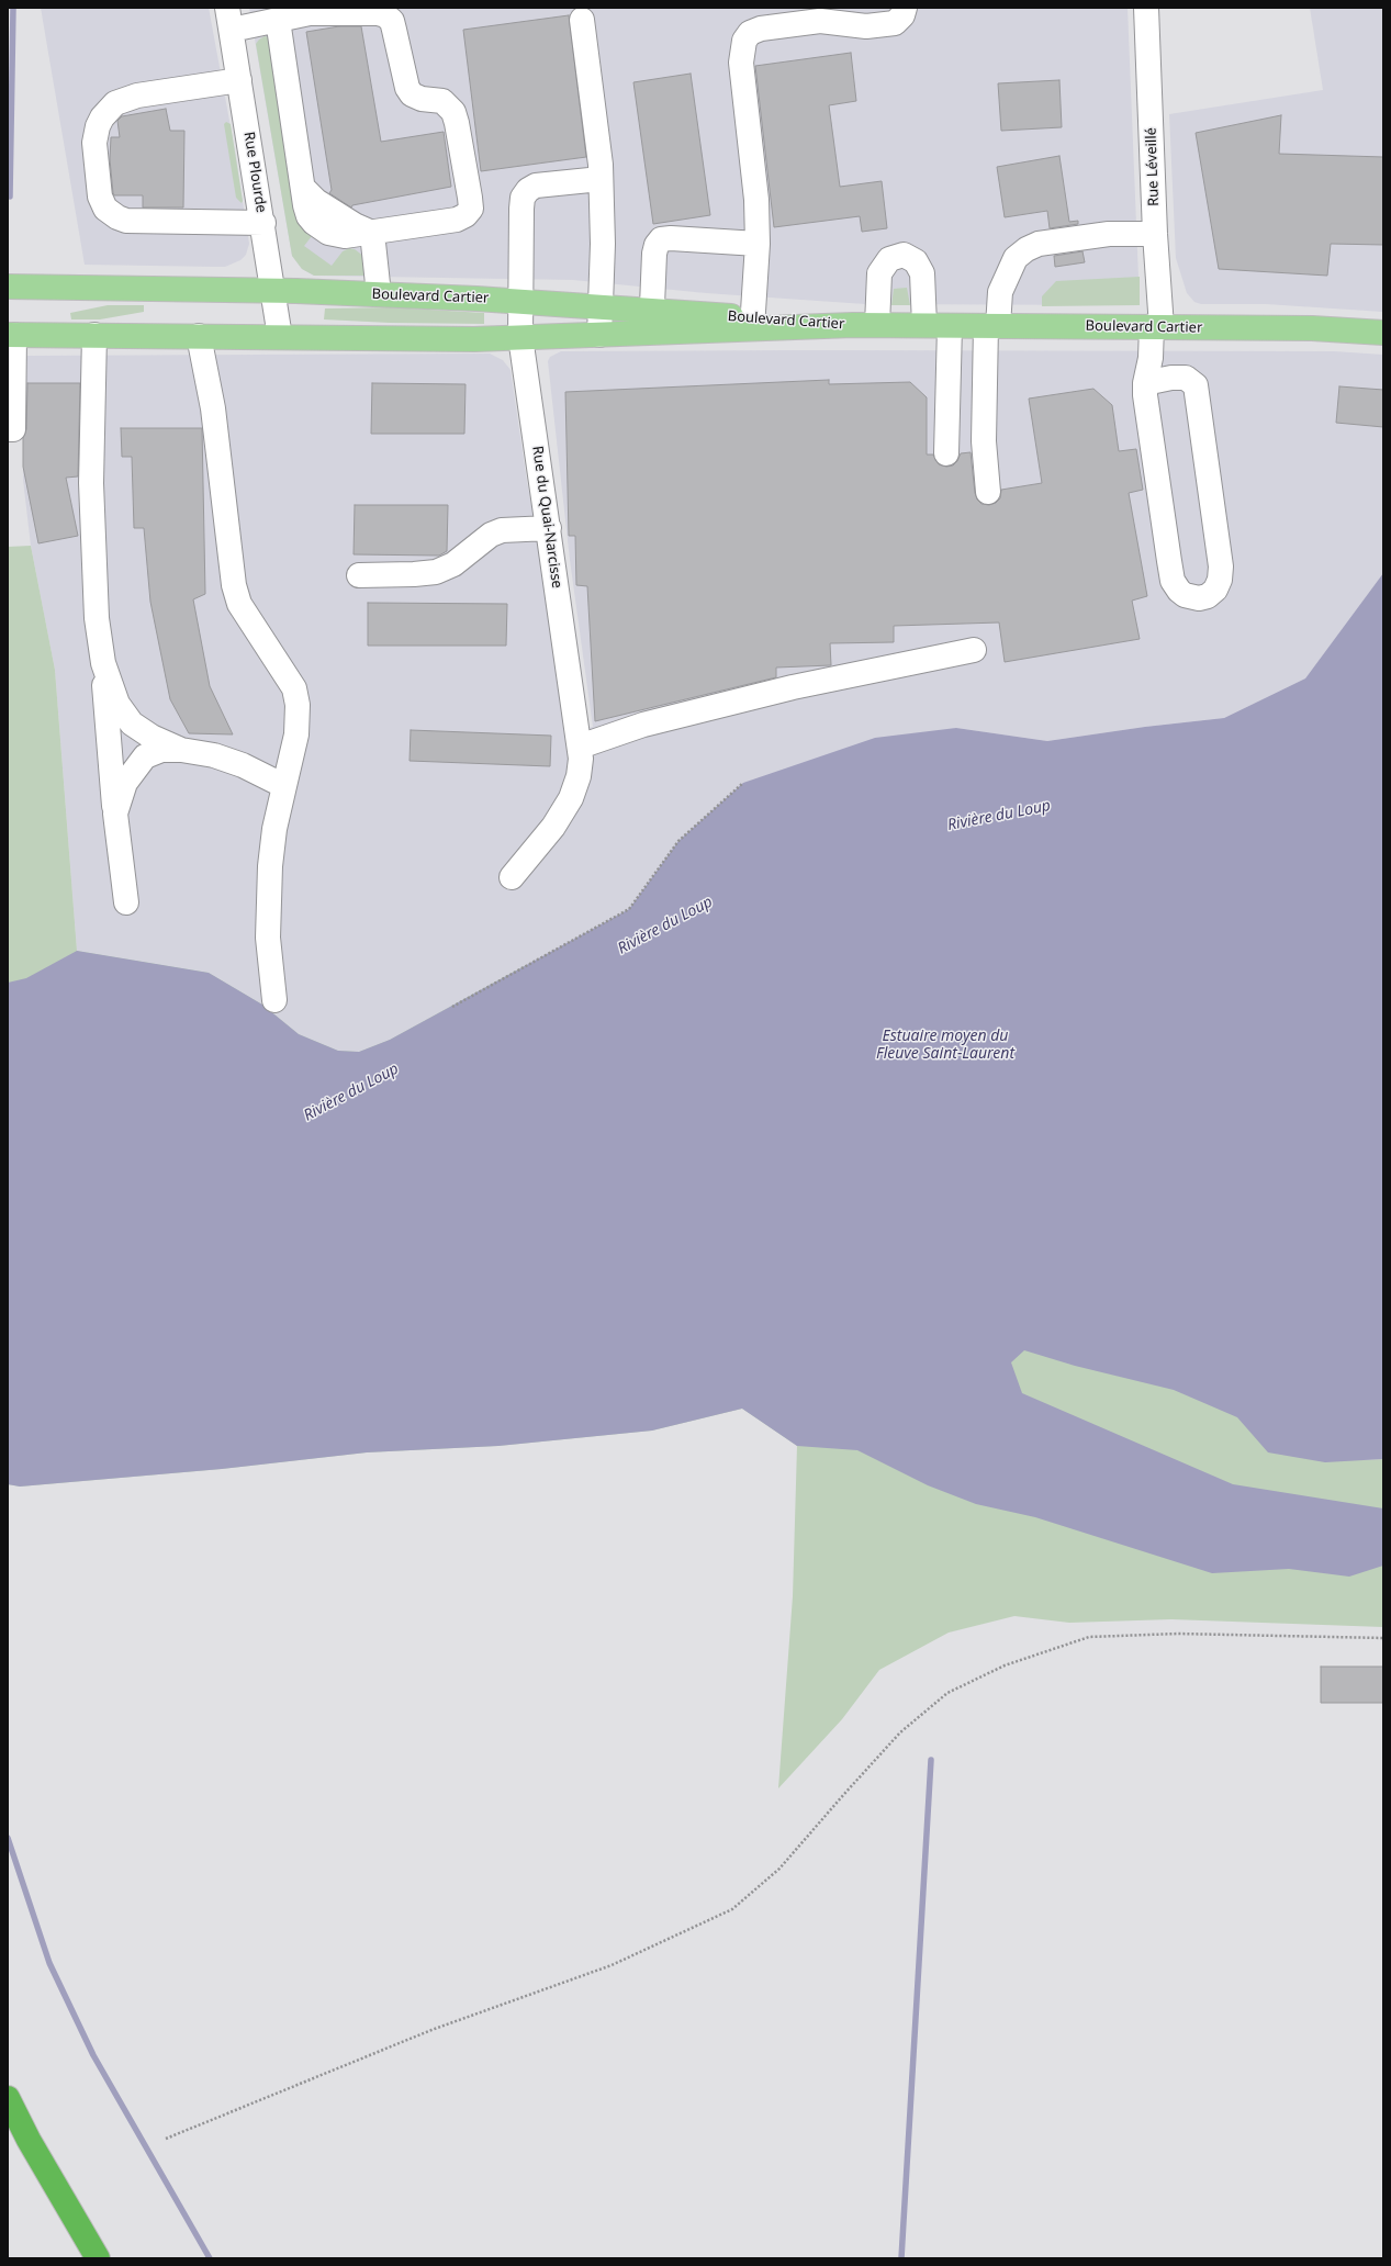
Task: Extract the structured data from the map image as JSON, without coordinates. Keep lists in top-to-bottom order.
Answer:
{
  "streets": {
    "main road": ["Boulevard Cartier"],
    "street": ["Rue Léveillé", "Rue Plourde", "Rue du Quai-Narcisse"]
  },
  "crossings": [
    ["Rue Léveillé", "Boulevard Cartier"],
    ["Rue Plourde", "Boulevard Cartier"],
    ["Boulevard Cartier", "Rue du Quai-Narcisse"]
  ],
  "water": ["Rivière du Loup", "Estuaire moyen du Fleuve Saint-Laurent"]
}
